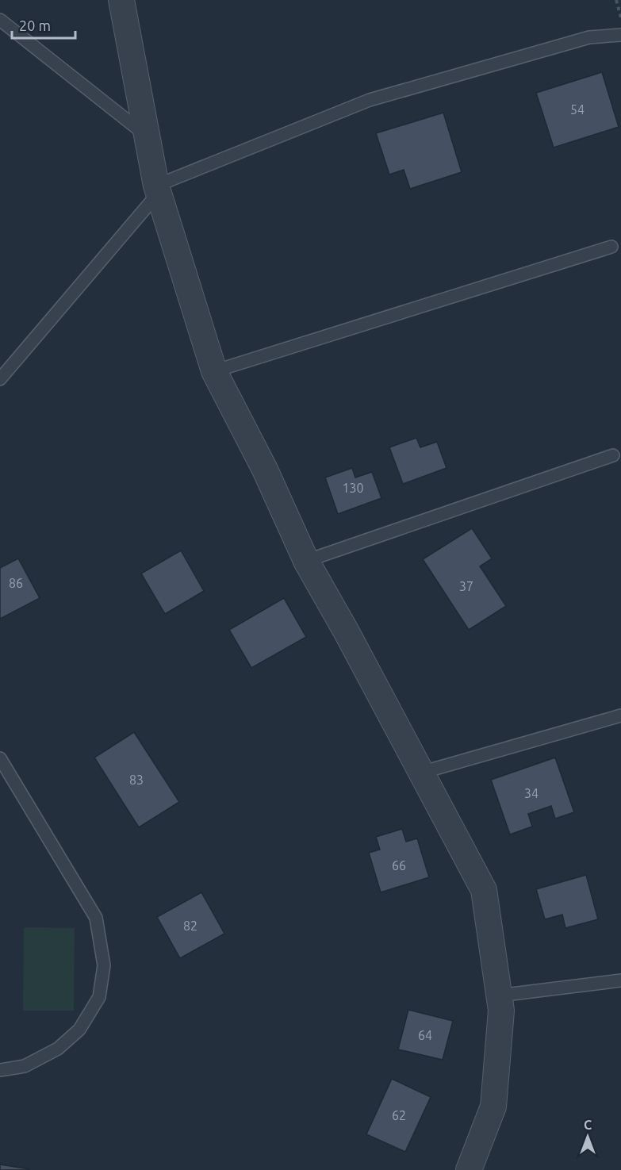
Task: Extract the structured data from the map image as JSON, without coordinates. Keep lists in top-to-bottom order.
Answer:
{
  "house_numbers": [
    "54",
    "130",
    "86",
    "37",
    "83",
    "34",
    "66",
    "82",
    "64",
    "62"
  ],
  "scale_bar": "20 m",
  "north": "top"
}
